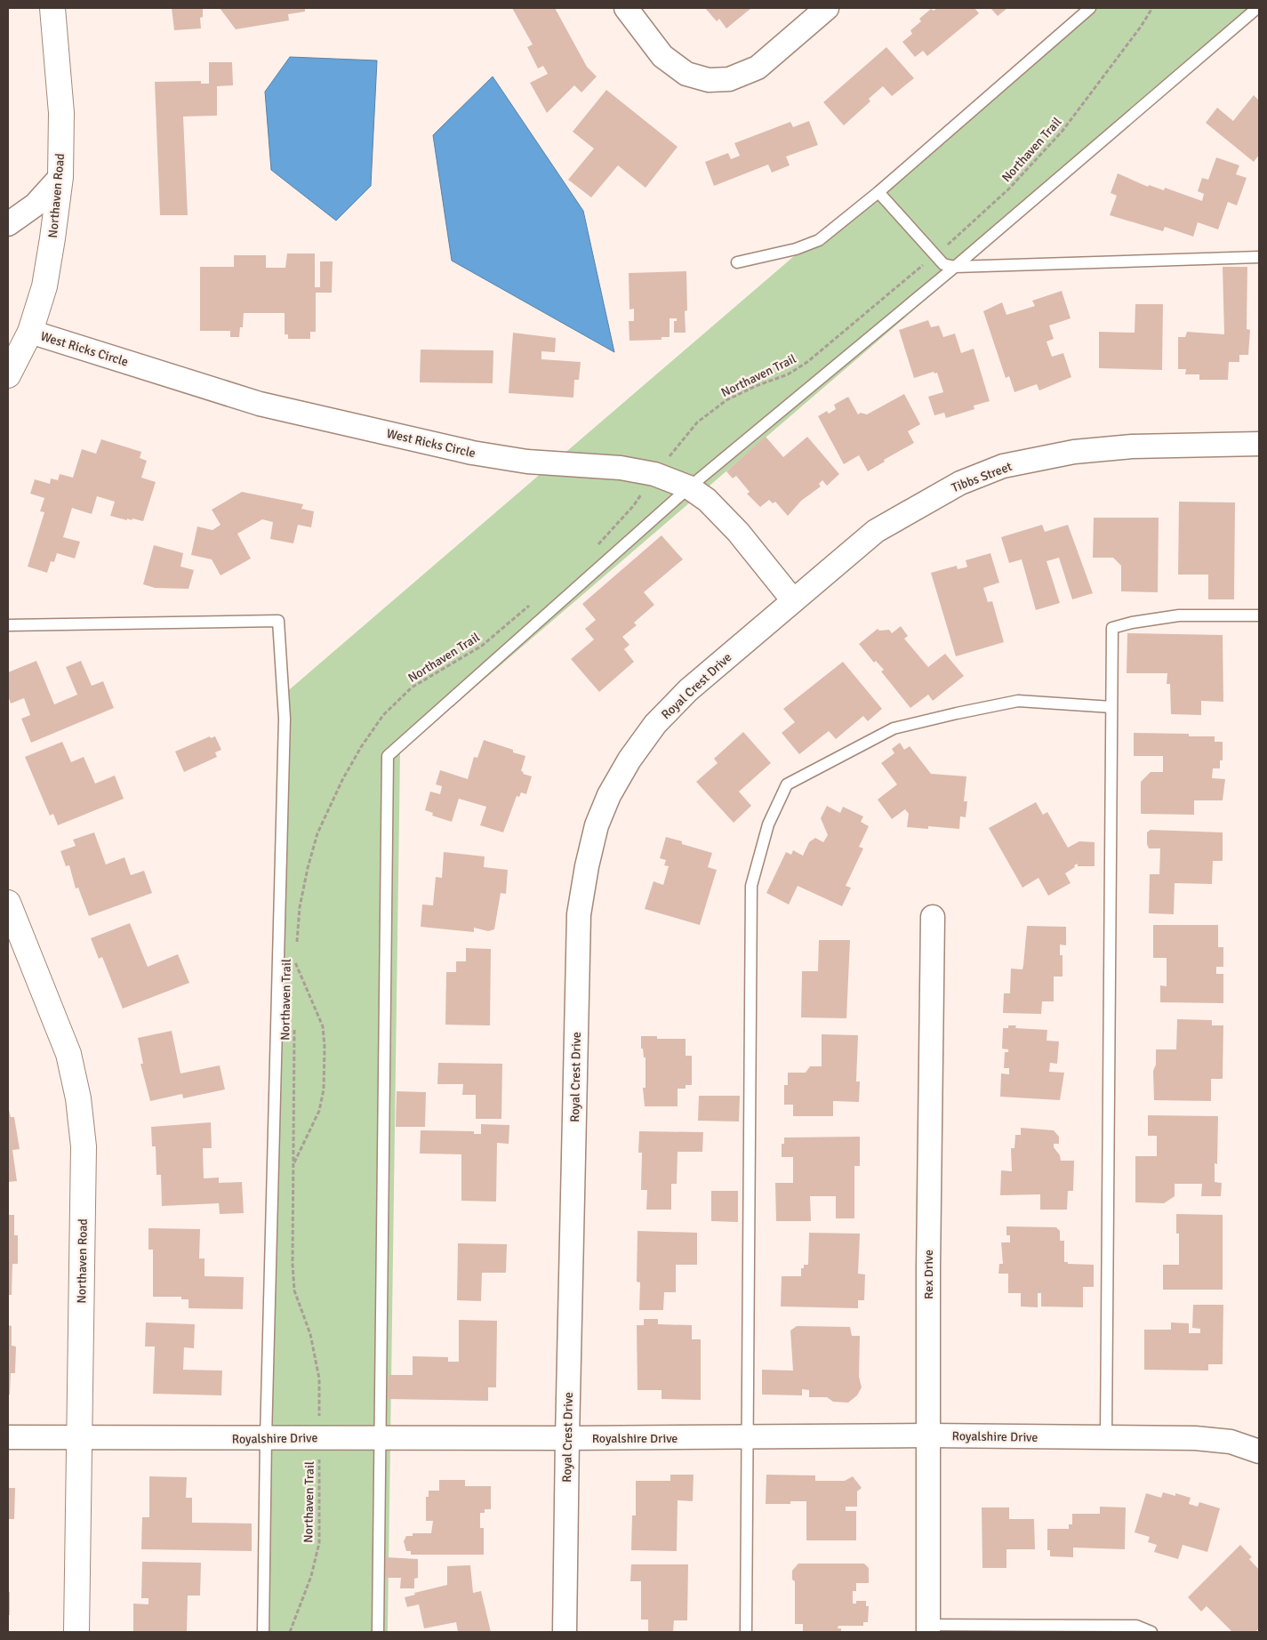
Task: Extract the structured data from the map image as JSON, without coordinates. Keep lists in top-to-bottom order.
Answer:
{
  "streets": {
    "street": [
      "Northaven Road",
      "West Ricks Circle",
      "Tibbs Street",
      "Royal Crest Drive",
      "Rex Drive",
      "Royalshire Drive"
    ],
    "path": ["Northaven Trail"]
  },
  "crossings": [
    ["Northaven Trail", "West Ricks Circle"],
    ["Northaven Trail", "Royalshire Drive"],
    ["Northaven Road", "West Ricks Circle"],
    ["Northaven Road", "Royalshire Drive"],
    ["West Ricks Circle", "Tibbs Street"],
    ["West Ricks Circle", "Royal Crest Drive"],
    ["Tibbs Street", "Royal Crest Drive"],
    ["Royal Crest Drive", "Royalshire Drive"],
    ["Rex Drive", "Royalshire Drive"]
  ]
}
